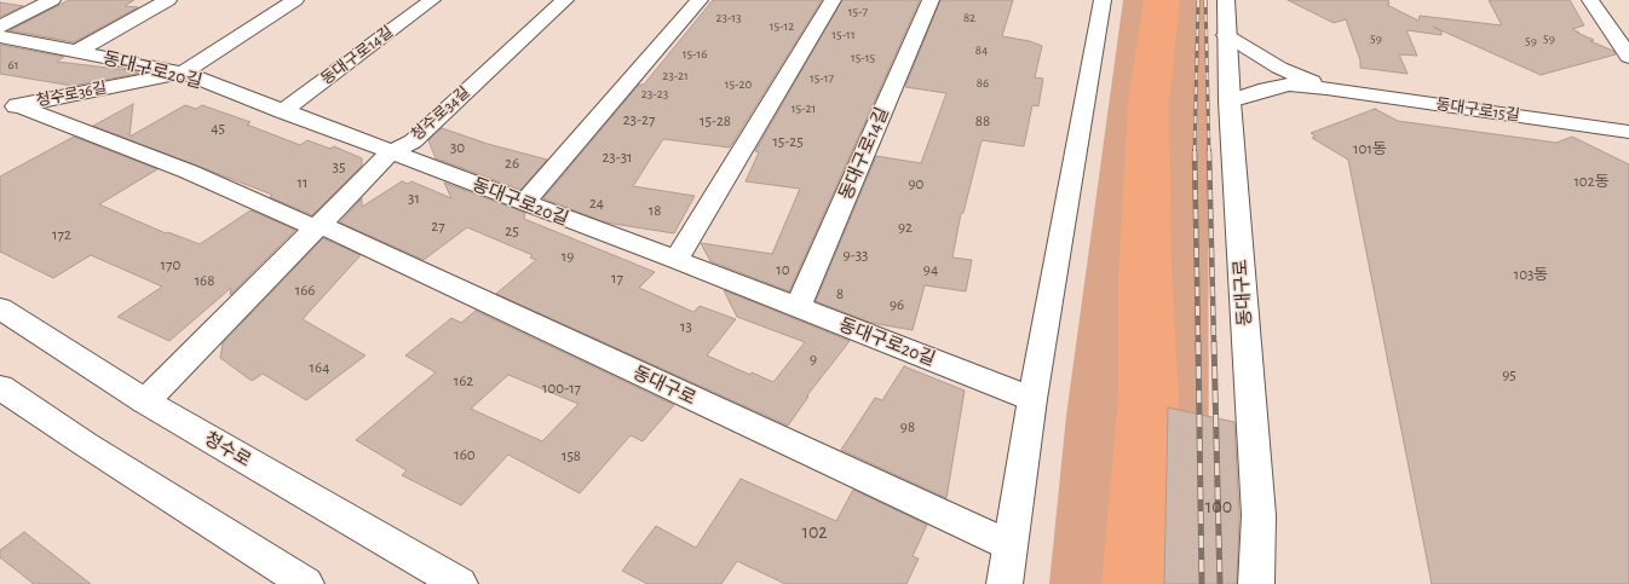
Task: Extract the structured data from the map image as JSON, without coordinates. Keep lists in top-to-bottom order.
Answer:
{
  "streets": {
    "street": [
      "동대구로14길",
      "동대구로20길",
      "청수로36길",
      "동대구로15길",
      "청수로34길",
      "동대구로",
      "청수로"
    ]
  },
  "crossings": [
    ["동대구로14길", "동대구로20길"],
    ["동대구로20길", "청수로36길"],
    ["동대구로20길", "청수로34길"],
    ["청수로34길", "동대구로"],
    ["청수로34길", "청수로"]
  ],
  "house_numbers": [
    "15-7",
    "23-13",
    "82",
    "15-12",
    "15-11",
    "59",
    "59",
    "59",
    "84",
    "15-16",
    "15-15",
    "61",
    "23-21",
    "15-17",
    "86",
    "15-20",
    "23-23",
    "15-21",
    "23-27",
    "15-28",
    "88",
    "45",
    "15-25",
    "30",
    "101동",
    "23-31",
    "26",
    "35",
    "102동",
    "11",
    "90",
    "31",
    "24",
    "18",
    "27",
    "92",
    "25",
    "172",
    "9-33",
    "19",
    "170",
    "10",
    "94",
    "103동",
    "17",
    "168",
    "166",
    "8",
    "96",
    "13",
    "9",
    "164",
    "95",
    "162",
    "100-17",
    "98",
    "160",
    "158",
    "100",
    "102"
  ]
}
